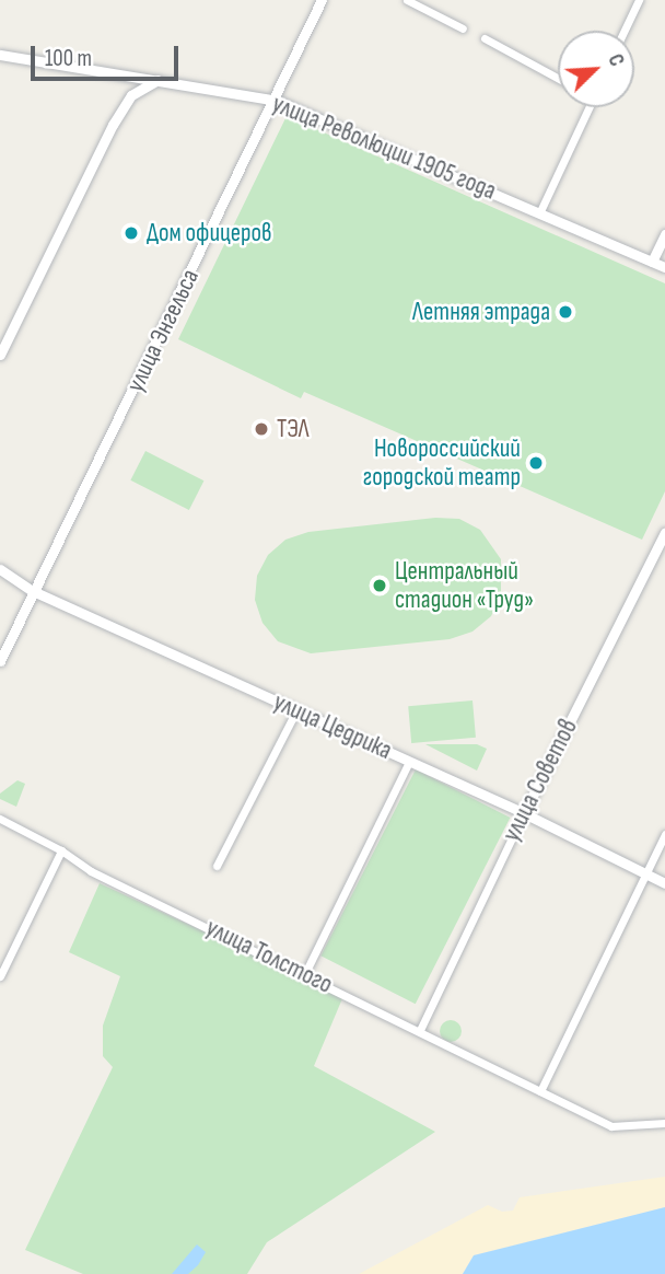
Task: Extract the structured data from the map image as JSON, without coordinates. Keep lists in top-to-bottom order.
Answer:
{
  "streets": {
    "street": [
      "улица Революции 1905 года",
      "улица Энгельса",
      "улица Цедрика",
      "улица Советов",
      "улица Толстого"
    ]
  },
  "crossings": [
    ["улица Революции 1905 года", "улица Энгельса"],
    ["улица Энгельса", "улица Цедрика"],
    ["улица Цедрика", "улица Советов"],
    ["улица Советов", "улица Толстого"]
  ],
  "places": [
    "Дом офицеров",
    "Летняя этрада",
    "ТЭЛ",
    "Новороссийский городской театр",
    "Центральный стадион «Труд»"
  ],
  "scale_bar": "100 m",
  "north": "top right"
}
